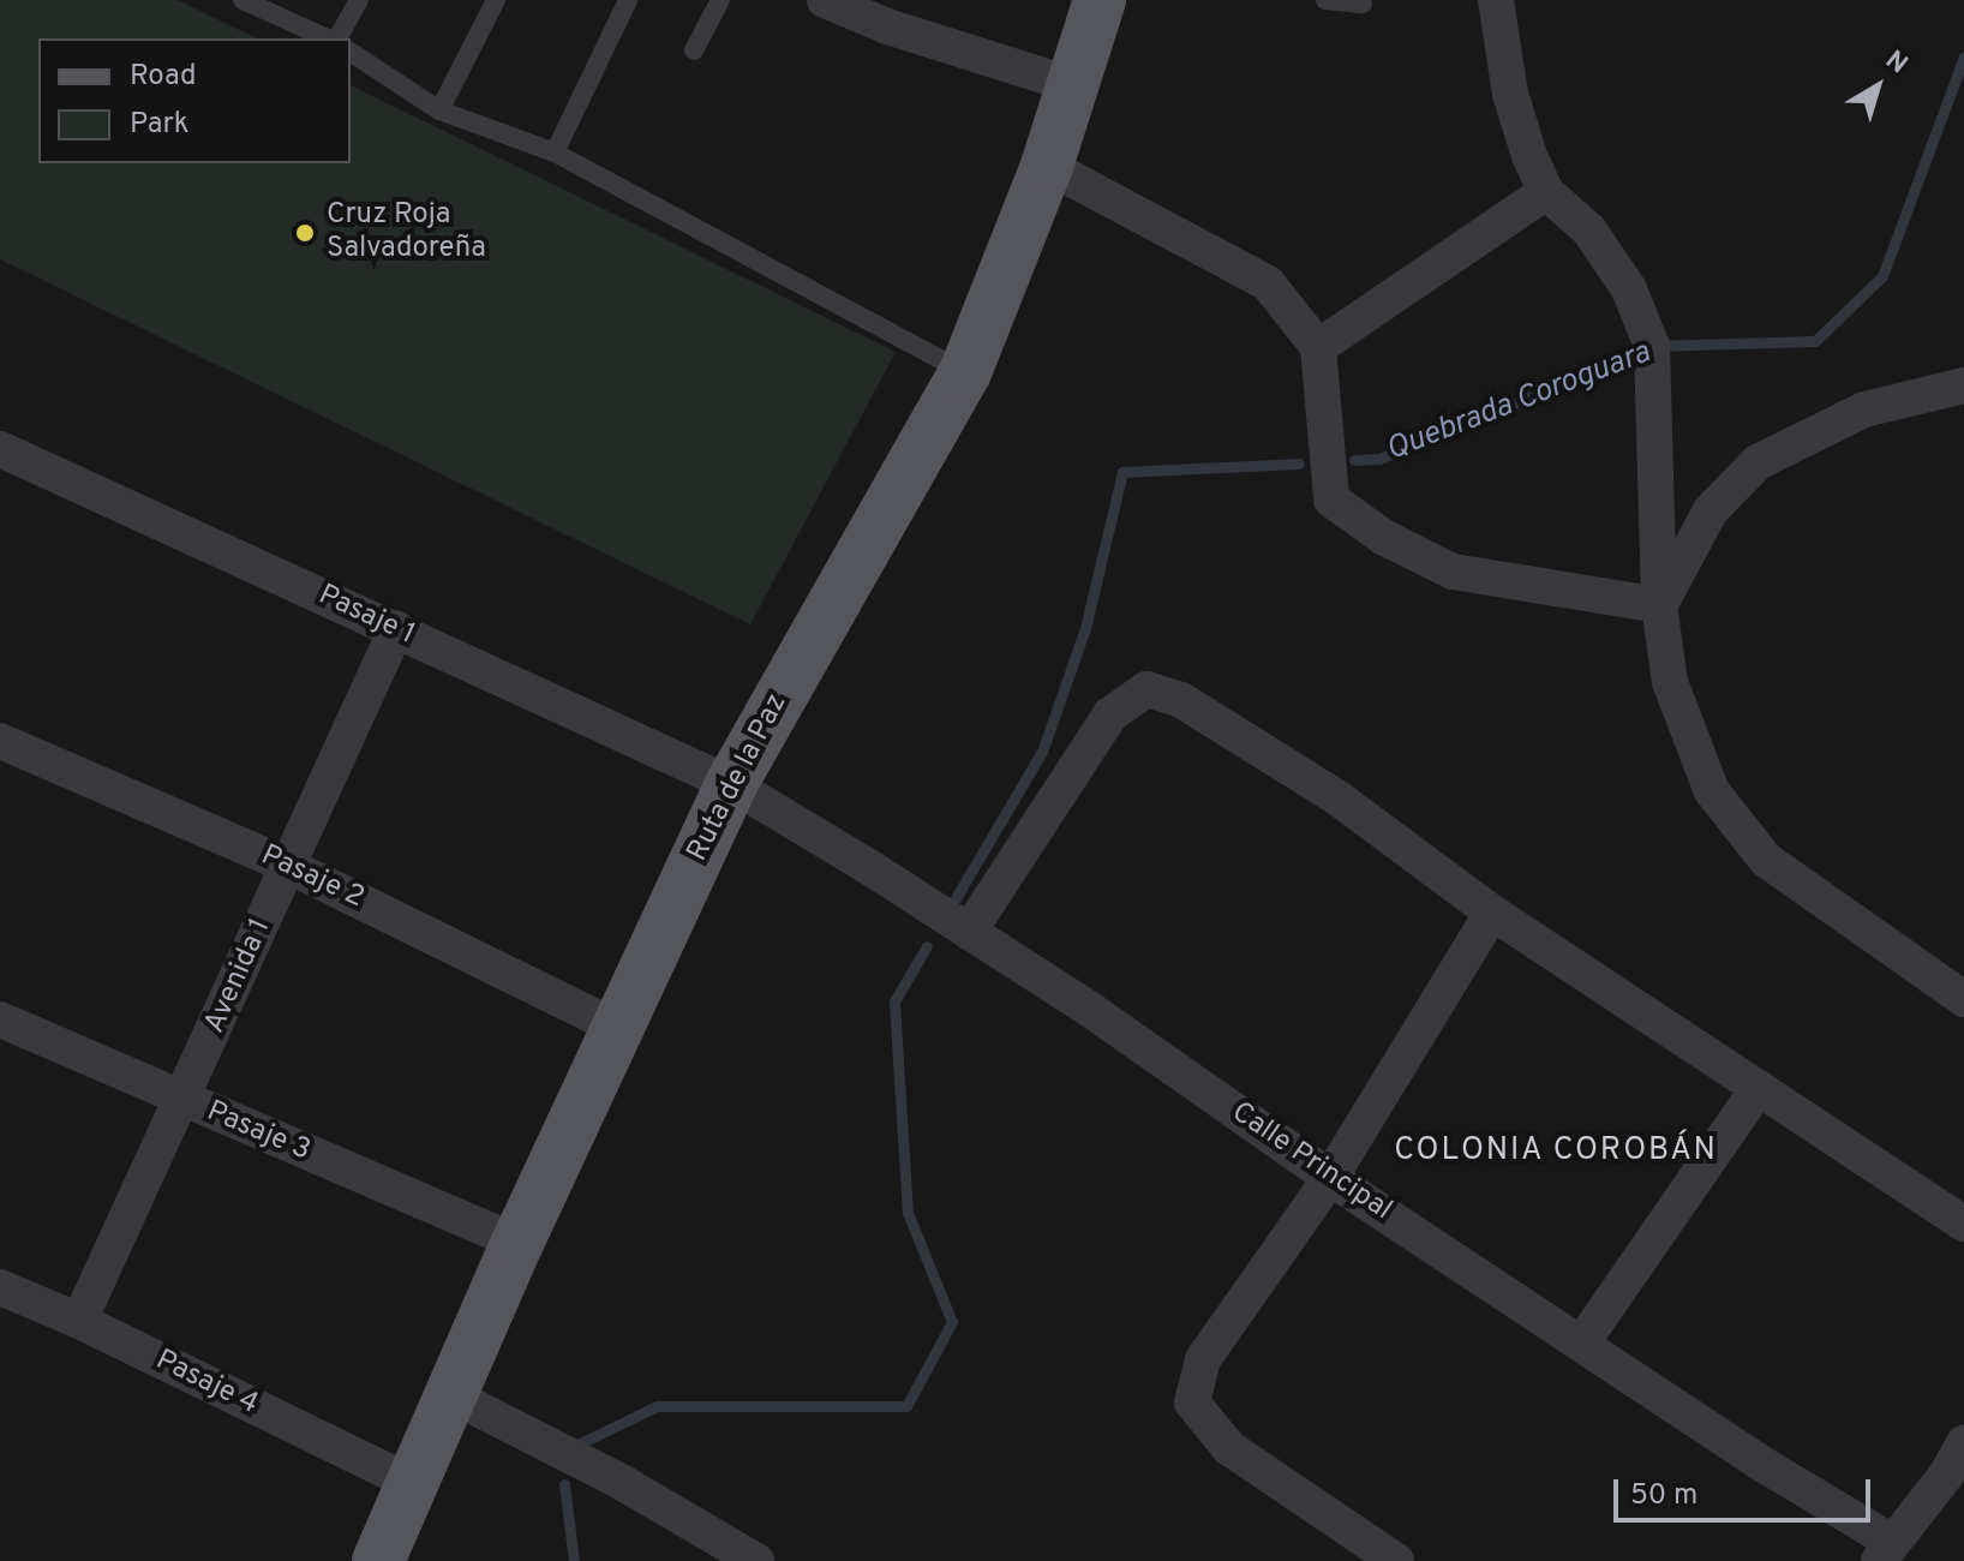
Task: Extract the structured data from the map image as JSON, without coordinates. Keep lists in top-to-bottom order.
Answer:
{
  "streets": {
    "main road": ["Ruta de la Paz"],
    "street": [
      "Pasaje 1",
      "Pasaje 2",
      "Avenida 1",
      "Pasaje 3",
      "Calle Principal",
      "Pasaje 4"
    ]
  },
  "crossings": [
    ["Pasaje 1", "Ruta de la Paz"],
    ["Pasaje 1", "Avenida 1"],
    ["Pasaje 1", "Calle Principal"],
    ["Ruta de la Paz", "Pasaje 2"],
    ["Ruta de la Paz", "Pasaje 3"],
    ["Ruta de la Paz", "Calle Principal"],
    ["Ruta de la Paz", "Pasaje 4"],
    ["Pasaje 2", "Avenida 1"],
    ["Avenida 1", "Pasaje 3"],
    ["Avenida 1", "Pasaje 4"]
  ],
  "districts": ["COLONIA COROBÁN"],
  "water": ["Quebrada Coroguara"],
  "places": ["Cruz Roja Salvadoreña"],
  "legend": ["Road", "Park"],
  "scale_bar": "50 m",
  "north": "top right"
}
